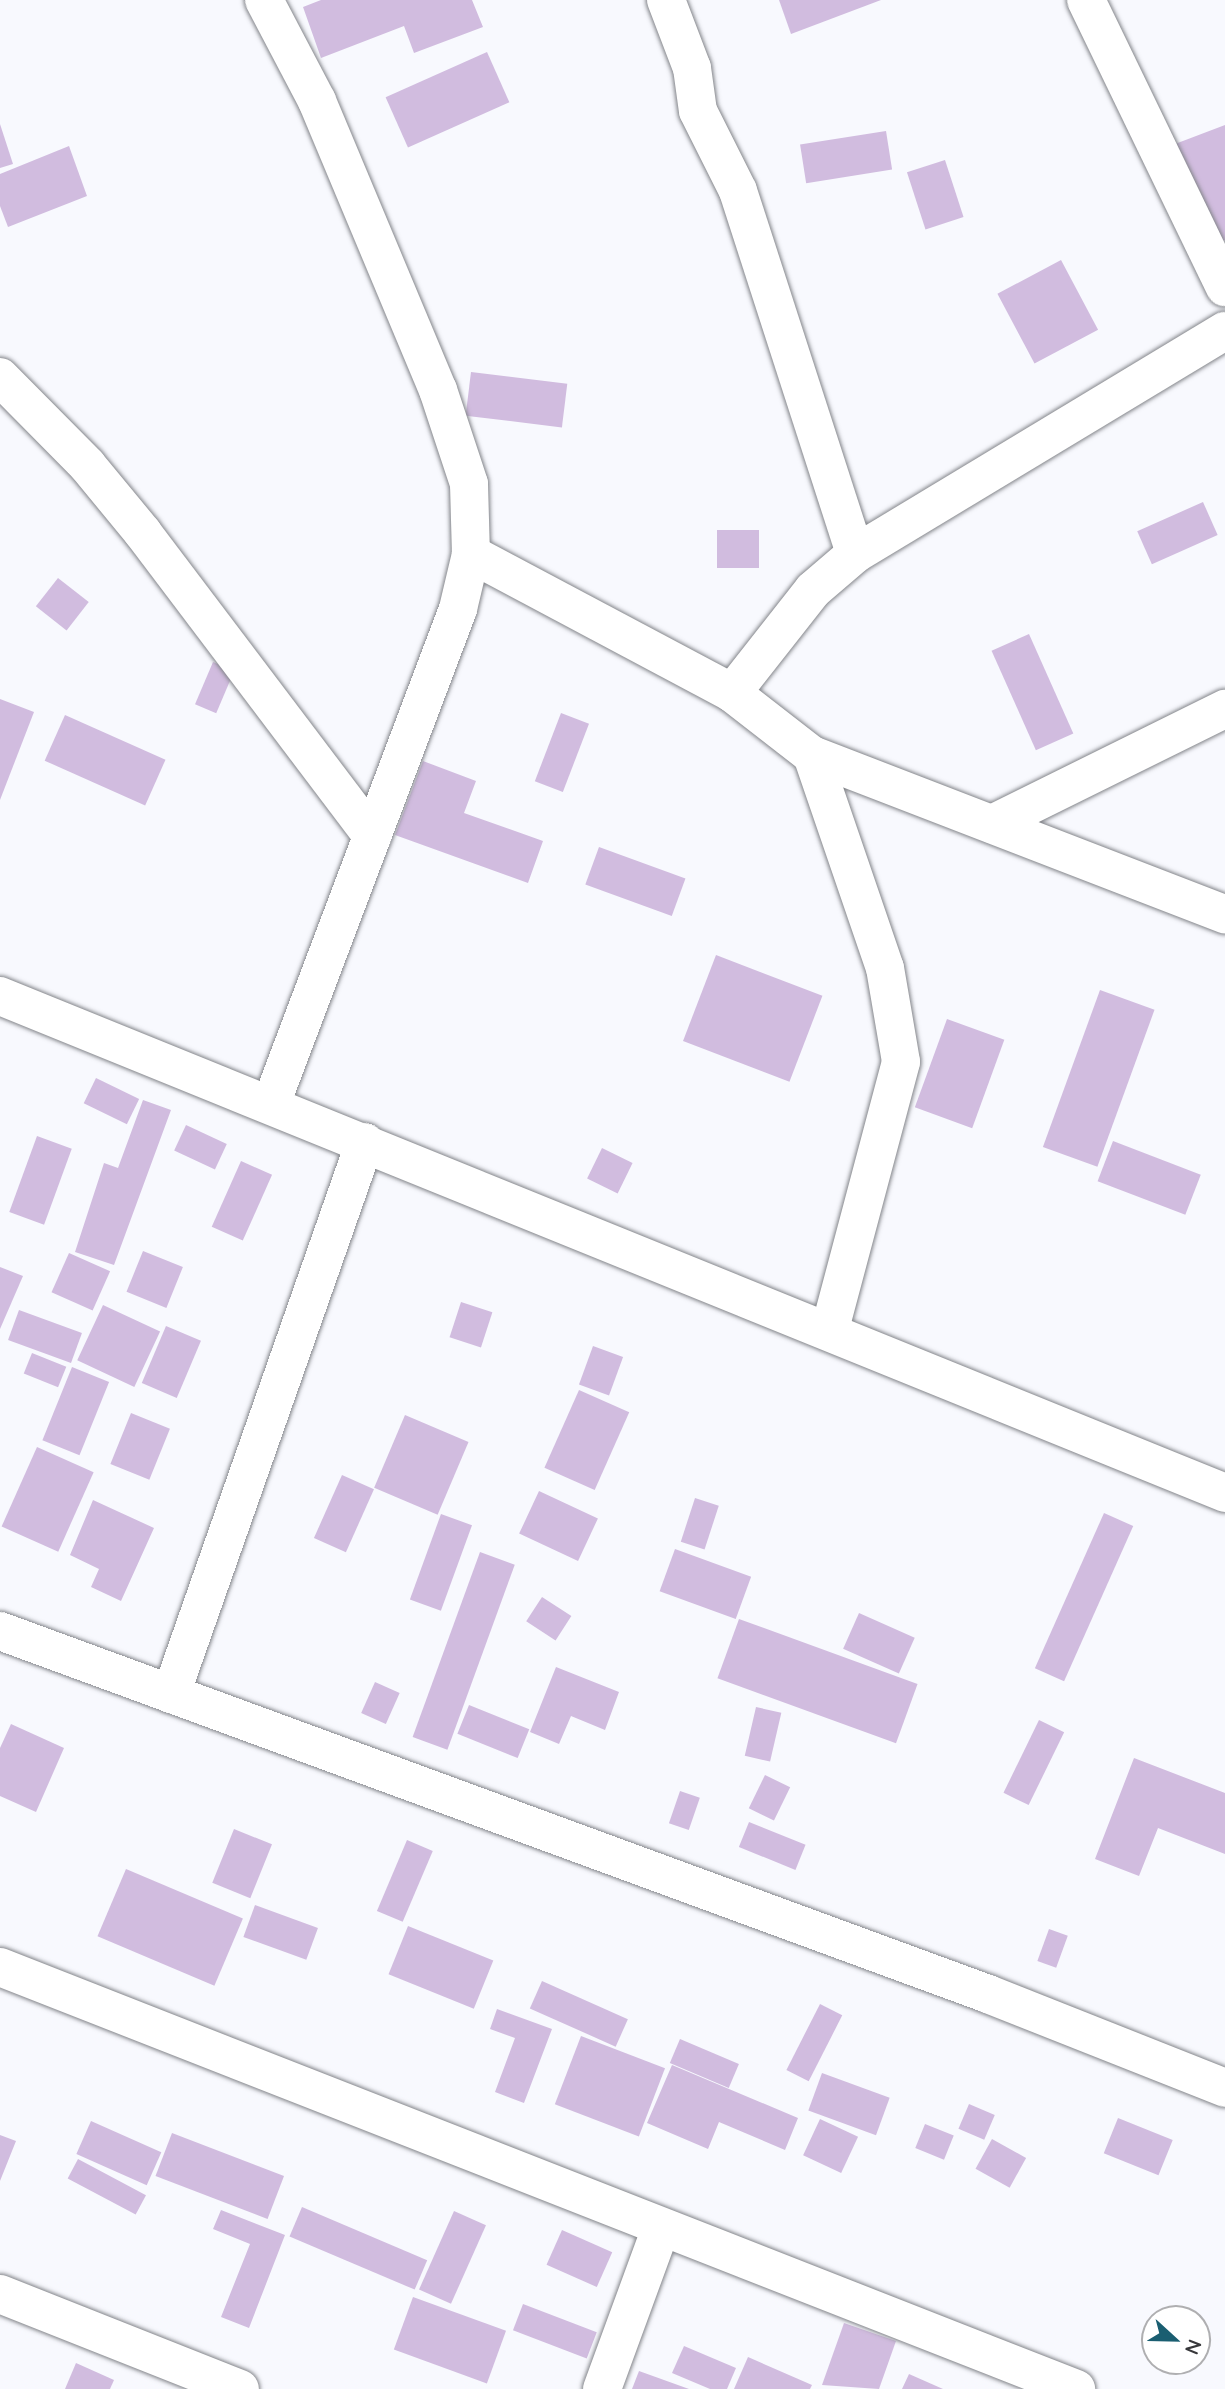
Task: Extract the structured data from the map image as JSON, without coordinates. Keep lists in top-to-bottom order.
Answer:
{
  "north": "right"
}
